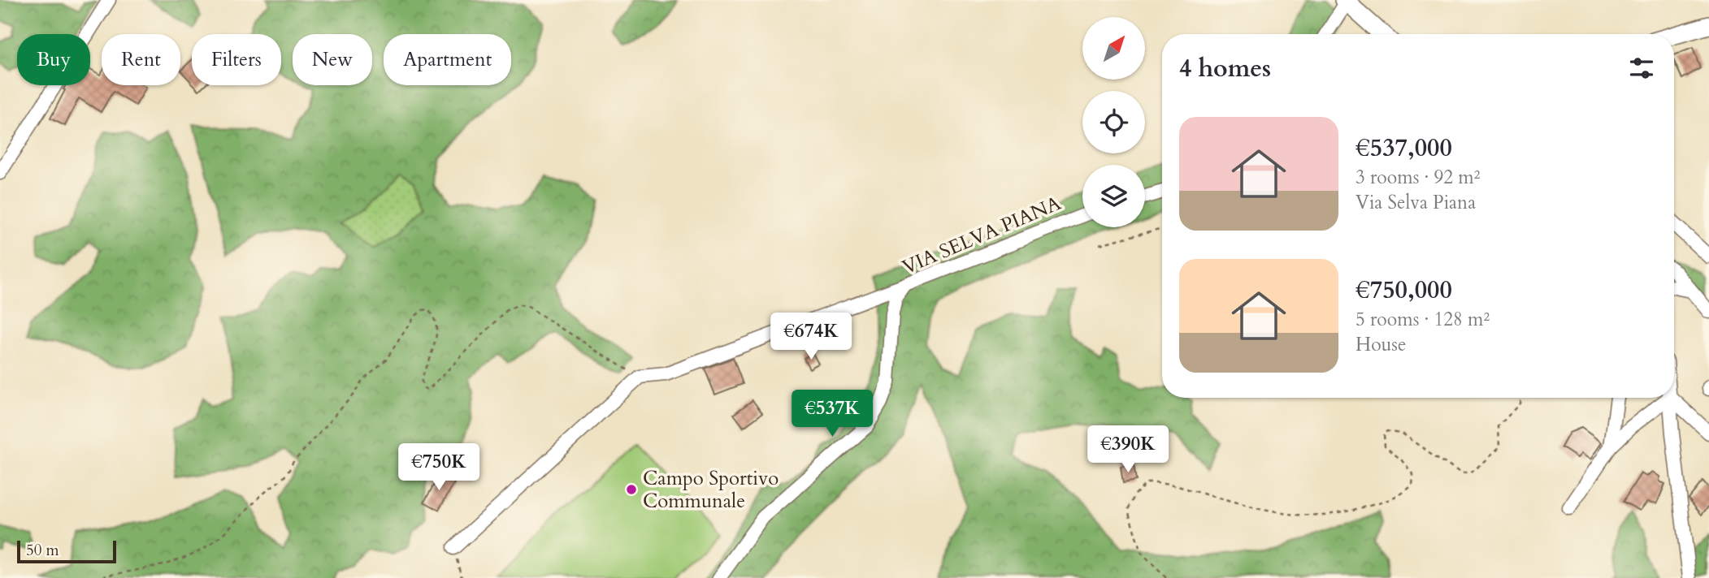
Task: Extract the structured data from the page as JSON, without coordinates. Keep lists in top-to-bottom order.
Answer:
{
  "streets": {
    "street": ["VIA SELVA PIANA"]
  },
  "places": ["Campo Sportivo Communale"],
  "scale_bar": "50 m",
  "north": "top right",
  "page": {
    "chip": [
      "Buy",
      "Rent",
      "Filters",
      "New",
      "Apartment"
    ],
    "heading": "4 homes",
    "list": [
      {
        "name": "€537,000",
        "note": "3 rooms · 92 m² · Via Selva Piana"
      },
      {
        "name": "€750,000",
        "note": "5 rooms · 128 m² · House"
      }
    ],
    "price": [
      "€674K",
      "€537K",
      "€390K",
      "€750K"
    ],
    "scale": "50 m"
  }
}
